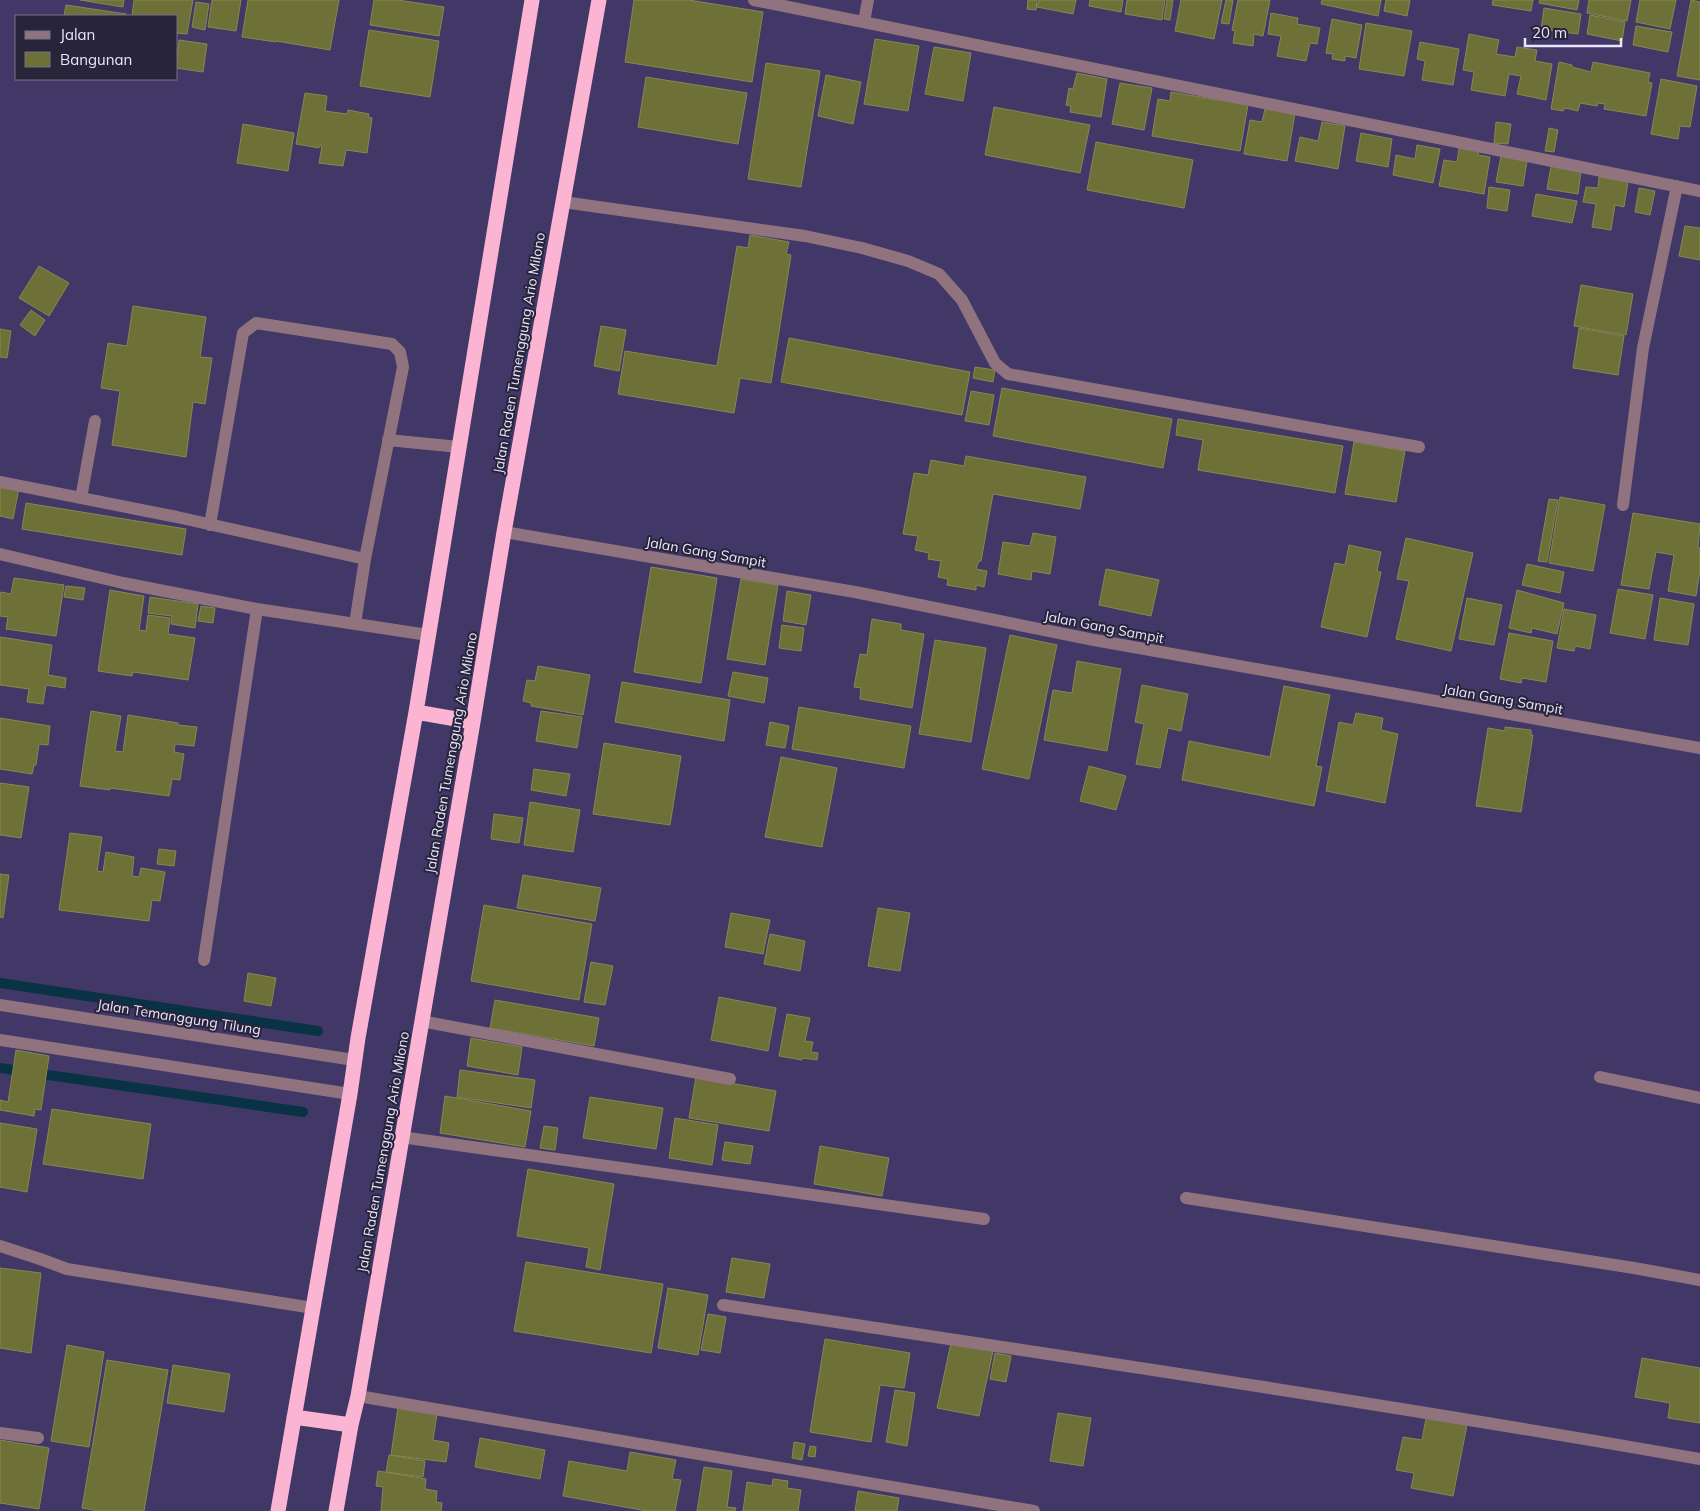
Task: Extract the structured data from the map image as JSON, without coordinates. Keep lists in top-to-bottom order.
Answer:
{
  "streets": {
    "highway": ["Jalan Raden Tumenggung Ario Milono"],
    "street": ["Jalan Gang Sampit", "Jalan Temanggung Tilung"]
  },
  "crossings": [
    ["Jalan Raden Tumenggung Ario Milono", "Jalan Gang Sampit"]
  ],
  "legend": ["Jalan", "Bangunan"],
  "scale_bar": "20 m"
}
